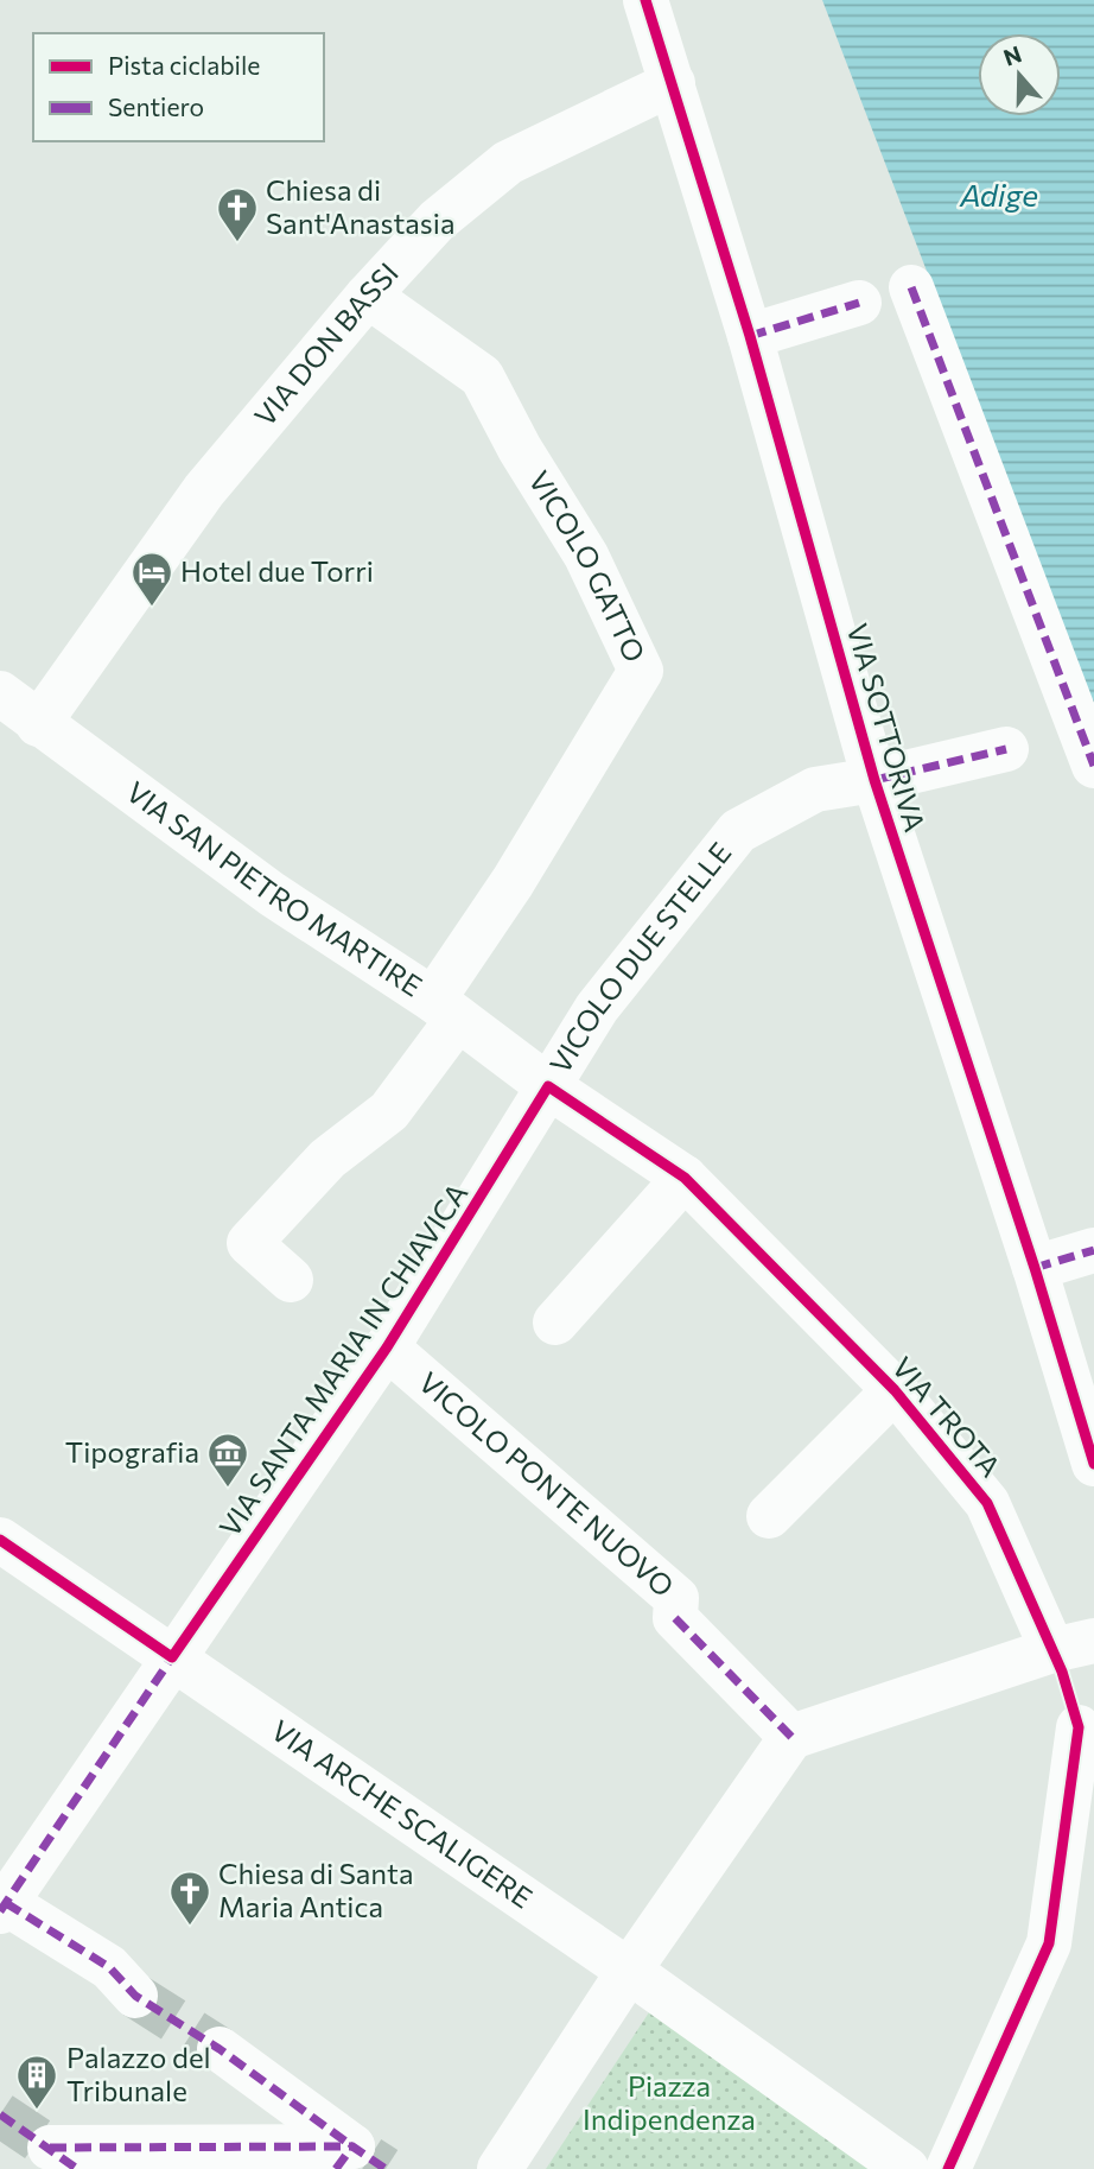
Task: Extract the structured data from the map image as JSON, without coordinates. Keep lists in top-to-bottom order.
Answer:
{
  "streets": {
    "street": [
      "VIA DON BASSI",
      "VICOLO GATTO",
      "VIA SOTTORIVA",
      "VIA SAN PIETRO MARTIRE",
      "VICOLO DUE STELLE",
      "VIA SANTA MARIA IN CHIAVICA",
      "VIA TROTA",
      "VICOLO PONTE NUOVO",
      "VIA ARCHE SCALIGERE"
    ]
  },
  "crossings": [
    ["VIA DON BASSI", "VICOLO GATTO"],
    ["VIA DON BASSI", "VIA SOTTORIVA"],
    ["VIA DON BASSI", "VIA SAN PIETRO MARTIRE"],
    ["VICOLO GATTO", "VIA SAN PIETRO MARTIRE"],
    ["VIA SOTTORIVA", "VICOLO DUE STELLE"],
    ["VIA SAN PIETRO MARTIRE", "VICOLO DUE STELLE"],
    ["VIA SAN PIETRO MARTIRE", "VIA SANTA MARIA IN CHIAVICA"],
    ["VIA SAN PIETRO MARTIRE", "VIA TROTA"],
    ["VICOLO DUE STELLE", "VIA SANTA MARIA IN CHIAVICA"],
    ["VICOLO DUE STELLE", "VIA TROTA"],
    ["VIA SANTA MARIA IN CHIAVICA", "VIA TROTA"],
    ["VIA SANTA MARIA IN CHIAVICA", "VICOLO PONTE NUOVO"],
    ["VIA SANTA MARIA IN CHIAVICA", "VIA ARCHE SCALIGERE"]
  ],
  "water": ["Adige"],
  "parks": ["Piazza Indipendenza"],
  "places": {
    "church": ["Chiesa di Sant'Anastasia", "Chiesa di Santa Maria Antica"],
    "hotel": ["Hotel due Torri"],
    "museum": ["Tipografia"],
    "building": ["Palazzo del Tribunale"]
  },
  "legend": ["Pista ciclabile", "Sentiero"],
  "north": "top"
}
